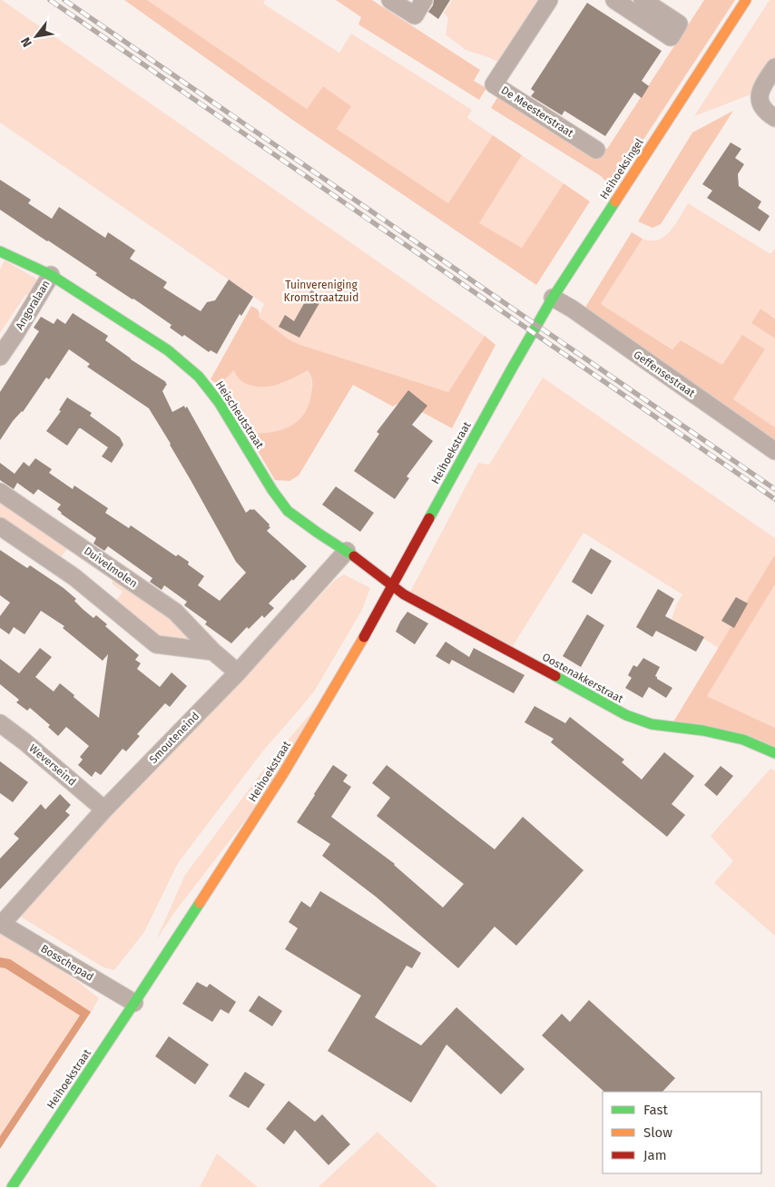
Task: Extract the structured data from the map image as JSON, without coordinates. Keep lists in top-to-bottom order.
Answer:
{
  "streets": {
    "street": [
      "De Meesterstraat",
      "Heihoeksingel",
      "Angoralaan",
      "Geffensestraat",
      "Heischeutstraat",
      "Heihoekstraat",
      "Duivelmolen",
      "Oostenakkerstraat",
      "Smouteneind",
      "Weverseind",
      "Bosschepad"
    ]
  },
  "crossings": [
    ["Heihoeksingel", "Geffensestraat"],
    ["Heihoeksingel", "Heihoekstraat"],
    ["Angoralaan", "Heischeutstraat"],
    ["Heischeutstraat", "Heihoekstraat"],
    ["Heischeutstraat", "Oostenakkerstraat"],
    ["Heischeutstraat", "Smouteneind"],
    ["Heihoekstraat", "Oostenakkerstraat"],
    ["Heihoekstraat", "Bosschepad"],
    ["Duivelmolen", "Smouteneind"],
    ["Smouteneind", "Weverseind"],
    ["Smouteneind", "Bosschepad"]
  ],
  "parks": ["Tuinvereniging Kromstraatzuid"],
  "legend": ["Fast", "Slow", "Jam"],
  "north": "bottom left"
}
